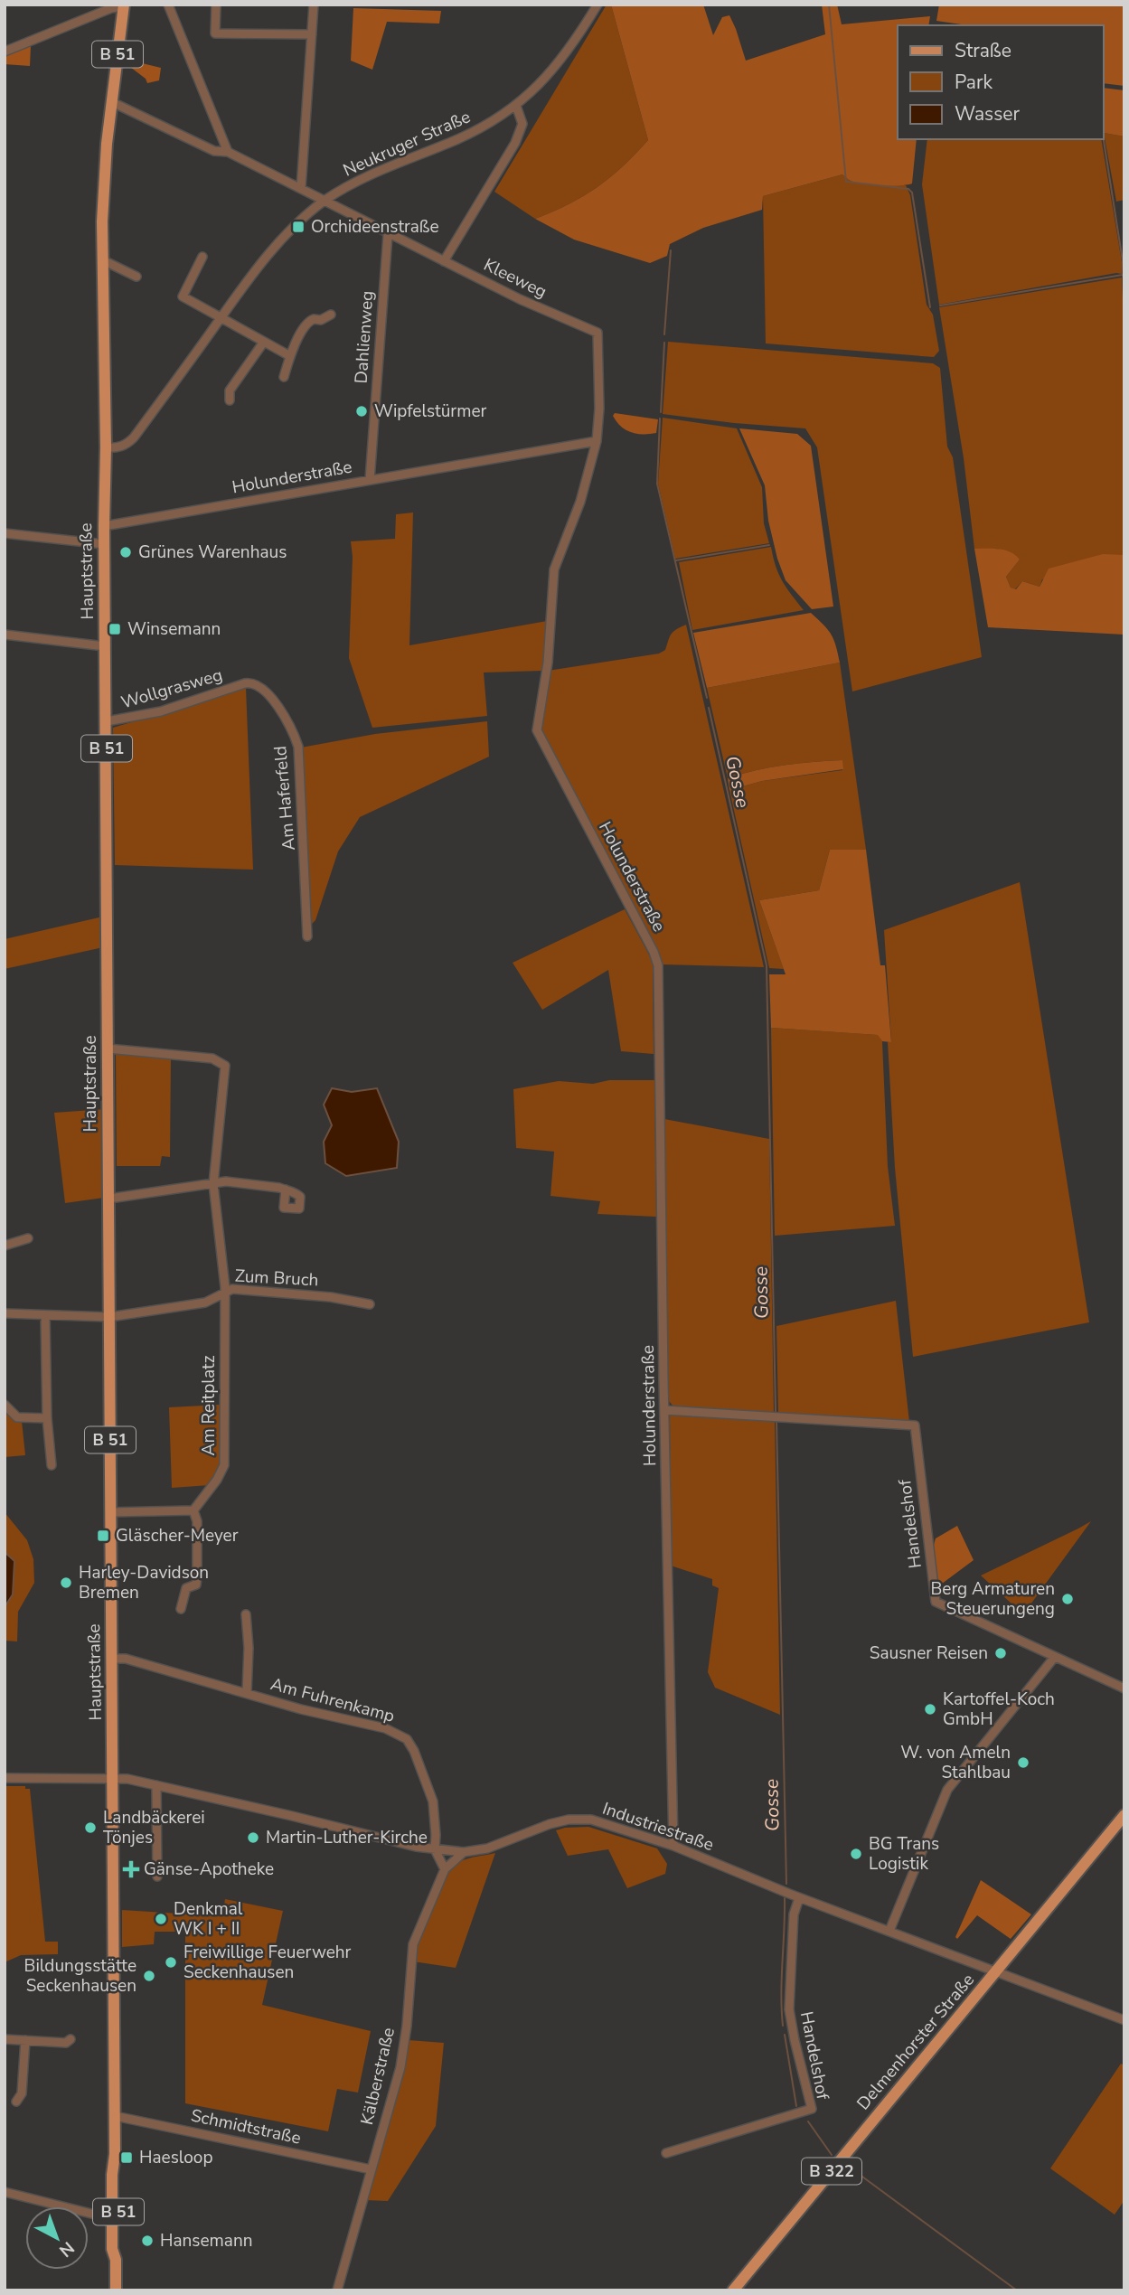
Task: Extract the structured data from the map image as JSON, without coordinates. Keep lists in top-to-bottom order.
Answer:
{
  "streets": {
    "main road": [
      "B 51",
      "Hauptstraße",
      "Delmenhorster Straße",
      "B 322"
    ],
    "street": [
      "Neukruger Straße",
      "Kleeweg",
      "Dahlienweg",
      "Holunderstraße",
      "Wollgrasweg",
      "Am Haferfeld",
      "Zum Bruch",
      "Am Reitplatz",
      "Handelshof",
      "Am Fuhrenkamp",
      "Industriestraße",
      "Kälberstraße",
      "Schmidtstraße"
    ]
  },
  "crossings": [
    ["Neukruger Straße", "Kleeweg"],
    ["Neukruger Straße", "Hauptstraße"],
    ["Kleeweg", "Dahlienweg"],
    ["Kleeweg", "Holunderstraße"],
    ["Dahlienweg", "Holunderstraße"],
    ["Holunderstraße", "Hauptstraße"],
    ["Holunderstraße", "Handelshof"],
    ["Holunderstraße", "Industriestraße"],
    ["Hauptstraße", "Wollgrasweg"],
    ["Hauptstraße", "Zum Bruch"],
    ["Hauptstraße", "Am Reitplatz"],
    ["Hauptstraße", "Am Fuhrenkamp"],
    ["Hauptstraße", "Industriestraße"],
    ["Hauptstraße", "Schmidtstraße"],
    ["Wollgrasweg", "Am Haferfeld"],
    ["Zum Bruch", "Am Reitplatz"],
    ["Handelshof", "Industriestraße"],
    ["Am Fuhrenkamp", "Industriestraße"],
    ["Industriestraße", "Delmenhorster Straße"],
    ["Industriestraße", "Kälberstraße"],
    ["Kälberstraße", "Schmidtstraße"]
  ],
  "water": ["Gosse"],
  "places": {
    "transit": [
      "Orchideenstraße",
      "Winsemann",
      "Gläscher-Meyer",
      "Haesloop"
    ],
    "other": [
      "Wipfelstürmer",
      "Grünes Warenhaus",
      "Harley-Davidson Bremen",
      "Berg Armaturen Steuerungeng",
      "Sausner Reisen",
      "Kartoffel-Koch GmbH",
      "W. von Ameln Stahlbau",
      "Landbäckerei Tönjes",
      "Martin-Luther-Kirche",
      "BG Trans Logistik",
      "Denkmal WK I + II",
      "Freiwillige Feuerwehr Seckenhausen",
      "Bildungsstätte Seckenhausen",
      "Hansemann"
    ],
    "health": ["Gänse-Apotheke"]
  },
  "legend": ["Straße", "Park", "Wasser"],
  "north": "bottom right"
}
